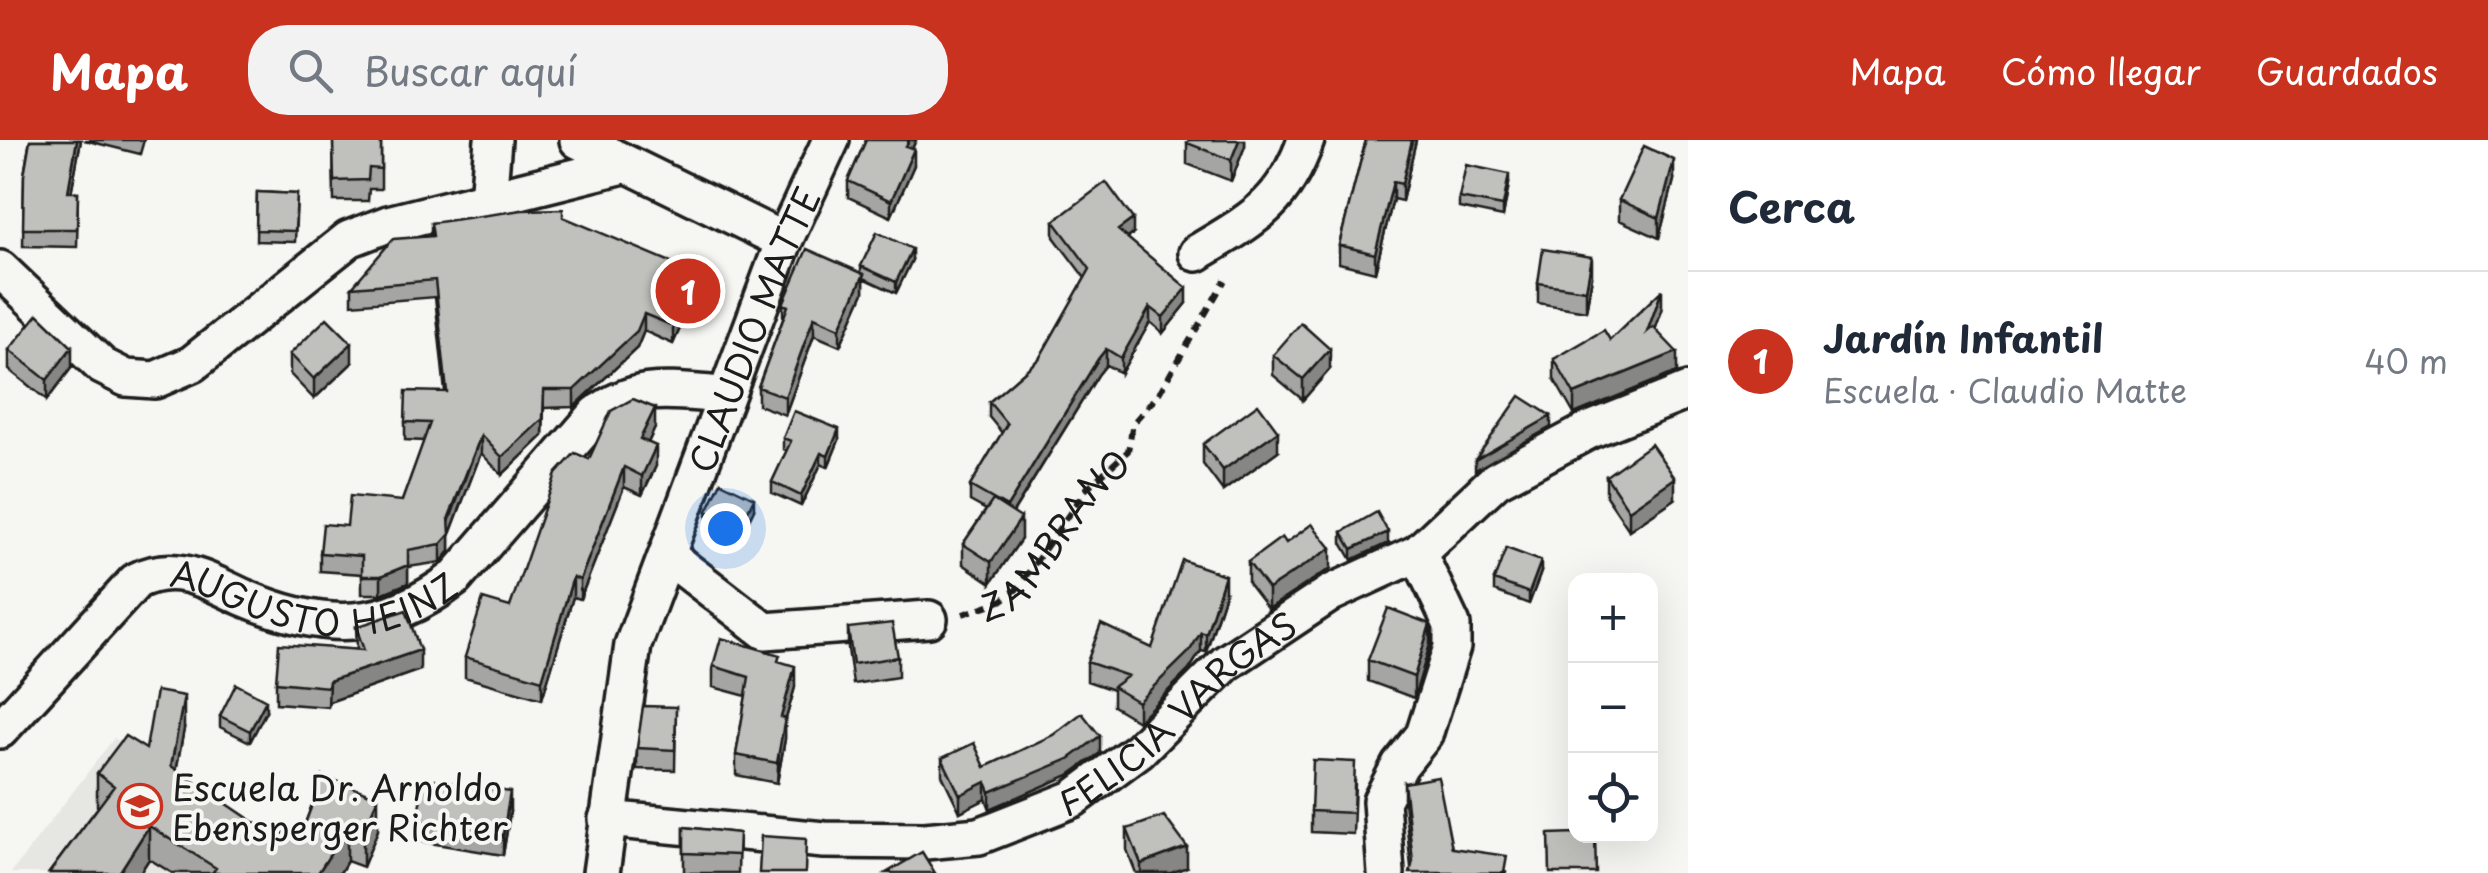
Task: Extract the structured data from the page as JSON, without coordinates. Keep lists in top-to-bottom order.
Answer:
{
  "streets": {
    "street": [
      "CLAUDIO MATTE",
      "ZAMBRANO",
      "AUGUSTO HEINZ",
      "FELICIA VARGAS"
    ]
  },
  "crossings": [
    ["CLAUDIO MATTE", "ZAMBRANO"],
    ["CLAUDIO MATTE", "AUGUSTO HEINZ"],
    ["CLAUDIO MATTE", "FELICIA VARGAS"]
  ],
  "places": {
    "school or university": ["Escuela Dr. Arnoldo Ebensperger Richter"]
  },
  "page": {
    "header": "Mapa",
    "search": "Buscar aquí",
    "nav": ["Mapa", "Cómo llegar", "Guardados"],
    "heading": "Cerca",
    "pins": "1",
    "list": [
      {
        "mark": "1",
        "name": "Jardín Infantil",
        "note": "Escuela · Claudio Matte",
        "value": "40 m"
      }
    ],
    "map_buttons": ["+", "−"]
  }
}
